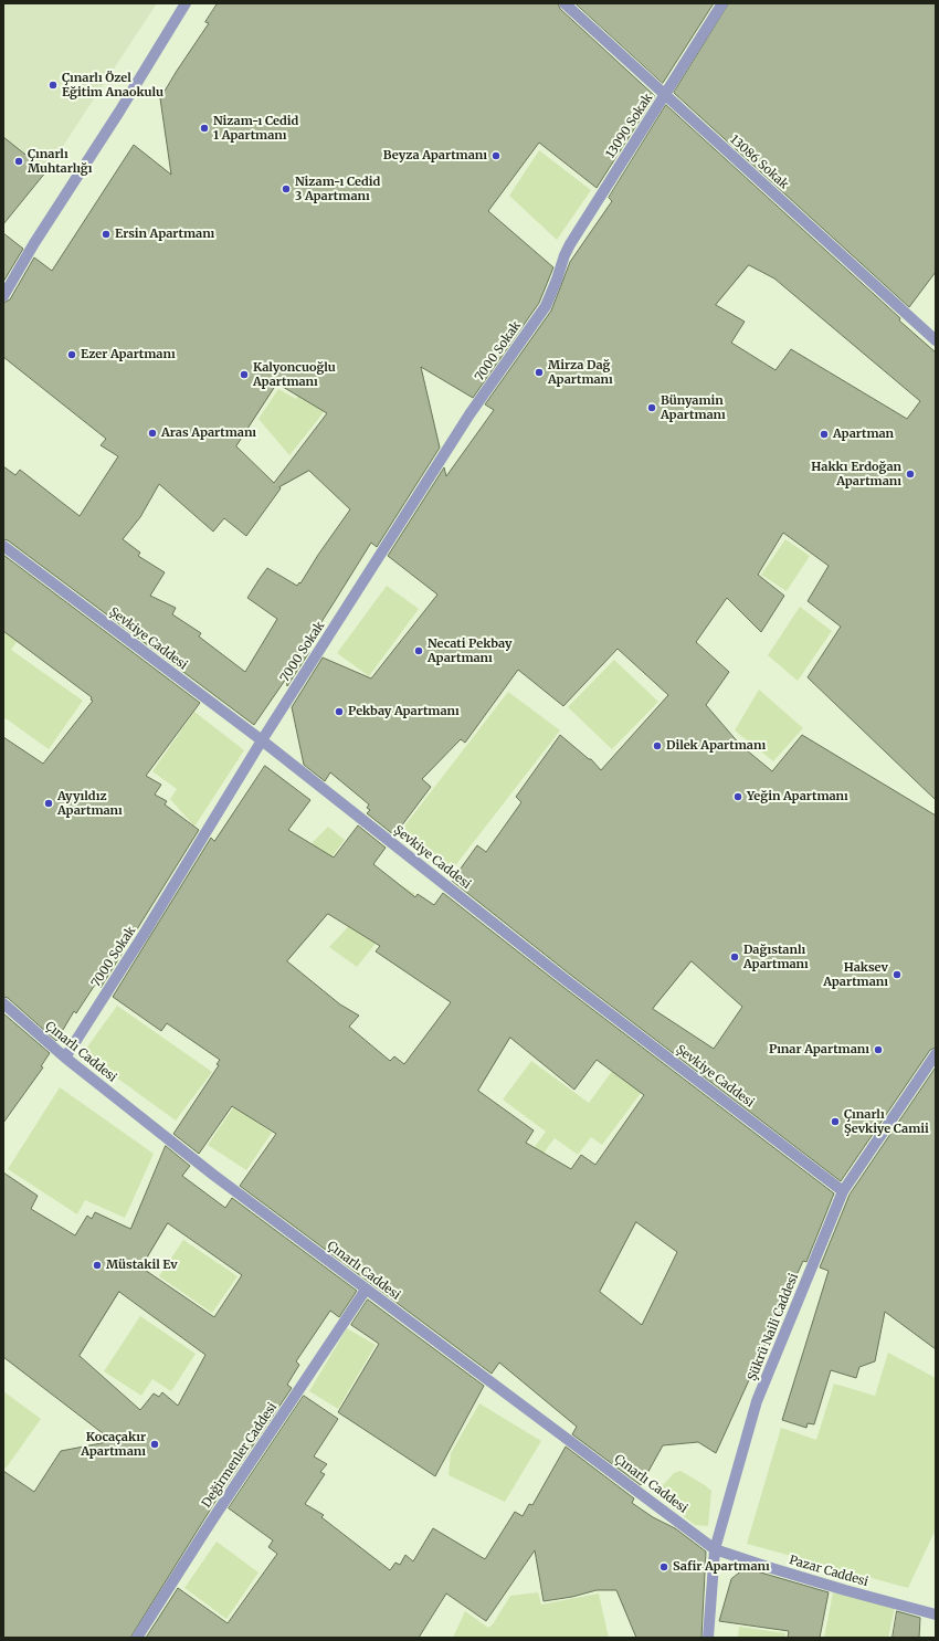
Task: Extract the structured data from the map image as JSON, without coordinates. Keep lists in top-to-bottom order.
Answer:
{
  "streets": {
    "street": [
      "13090 Sokak",
      "13086 Sokak",
      "7000 Sokak",
      "Şevkiye Caddesi",
      "Çınarlı Caddesi",
      "Şükrü Naili Caddesi",
      "Değirmenler Caddesi",
      "Pazar Caddesi"
    ]
  },
  "crossings": [
    ["13090 Sokak", "13086 Sokak"],
    ["13090 Sokak", "7000 Sokak"],
    ["7000 Sokak", "Şevkiye Caddesi"],
    ["7000 Sokak", "Çınarlı Caddesi"],
    ["Şevkiye Caddesi", "Şükrü Naili Caddesi"],
    ["Çınarlı Caddesi", "Şükrü Naili Caddesi"],
    ["Çınarlı Caddesi", "Değirmenler Caddesi"],
    ["Çınarlı Caddesi", "Pazar Caddesi"],
    ["Şükrü Naili Caddesi", "Pazar Caddesi"]
  ],
  "places": [
    "Çınarlı Özel Eğitim Anaokulu",
    "Nizam-ı Cedid 1 Apartmanı",
    "Beyza Apartmanı",
    "Çınarlı Muhtarlığı",
    "Nizam-ı Cedid 3 Apartmanı",
    "Ersin Apartmanı",
    "Ezer Apartmanı",
    "Mirza Dağ Apartmanı",
    "Kalyoncuoğlu Apartmanı",
    "Bünyamin Apartmanı",
    "Aras Apartmanı",
    "Apartman",
    "Hakkı Erdoğan Apartmanı",
    "Necati Pekbay Apartmanı",
    "Pekbay Apartmanı",
    "Dilek Apartmanı",
    "Yeğin Apartmanı",
    "Ayyıldız Apartmanı",
    "Dağıstanlı Apartmanı",
    "Haksev Apartmanı",
    "Pınar Apartmanı",
    "Çınarlı Şevkiye Camii",
    "Müstakil Ev",
    "Kocaçakır Apartmanı",
    "Safir Apartmanı"
  ]
}
